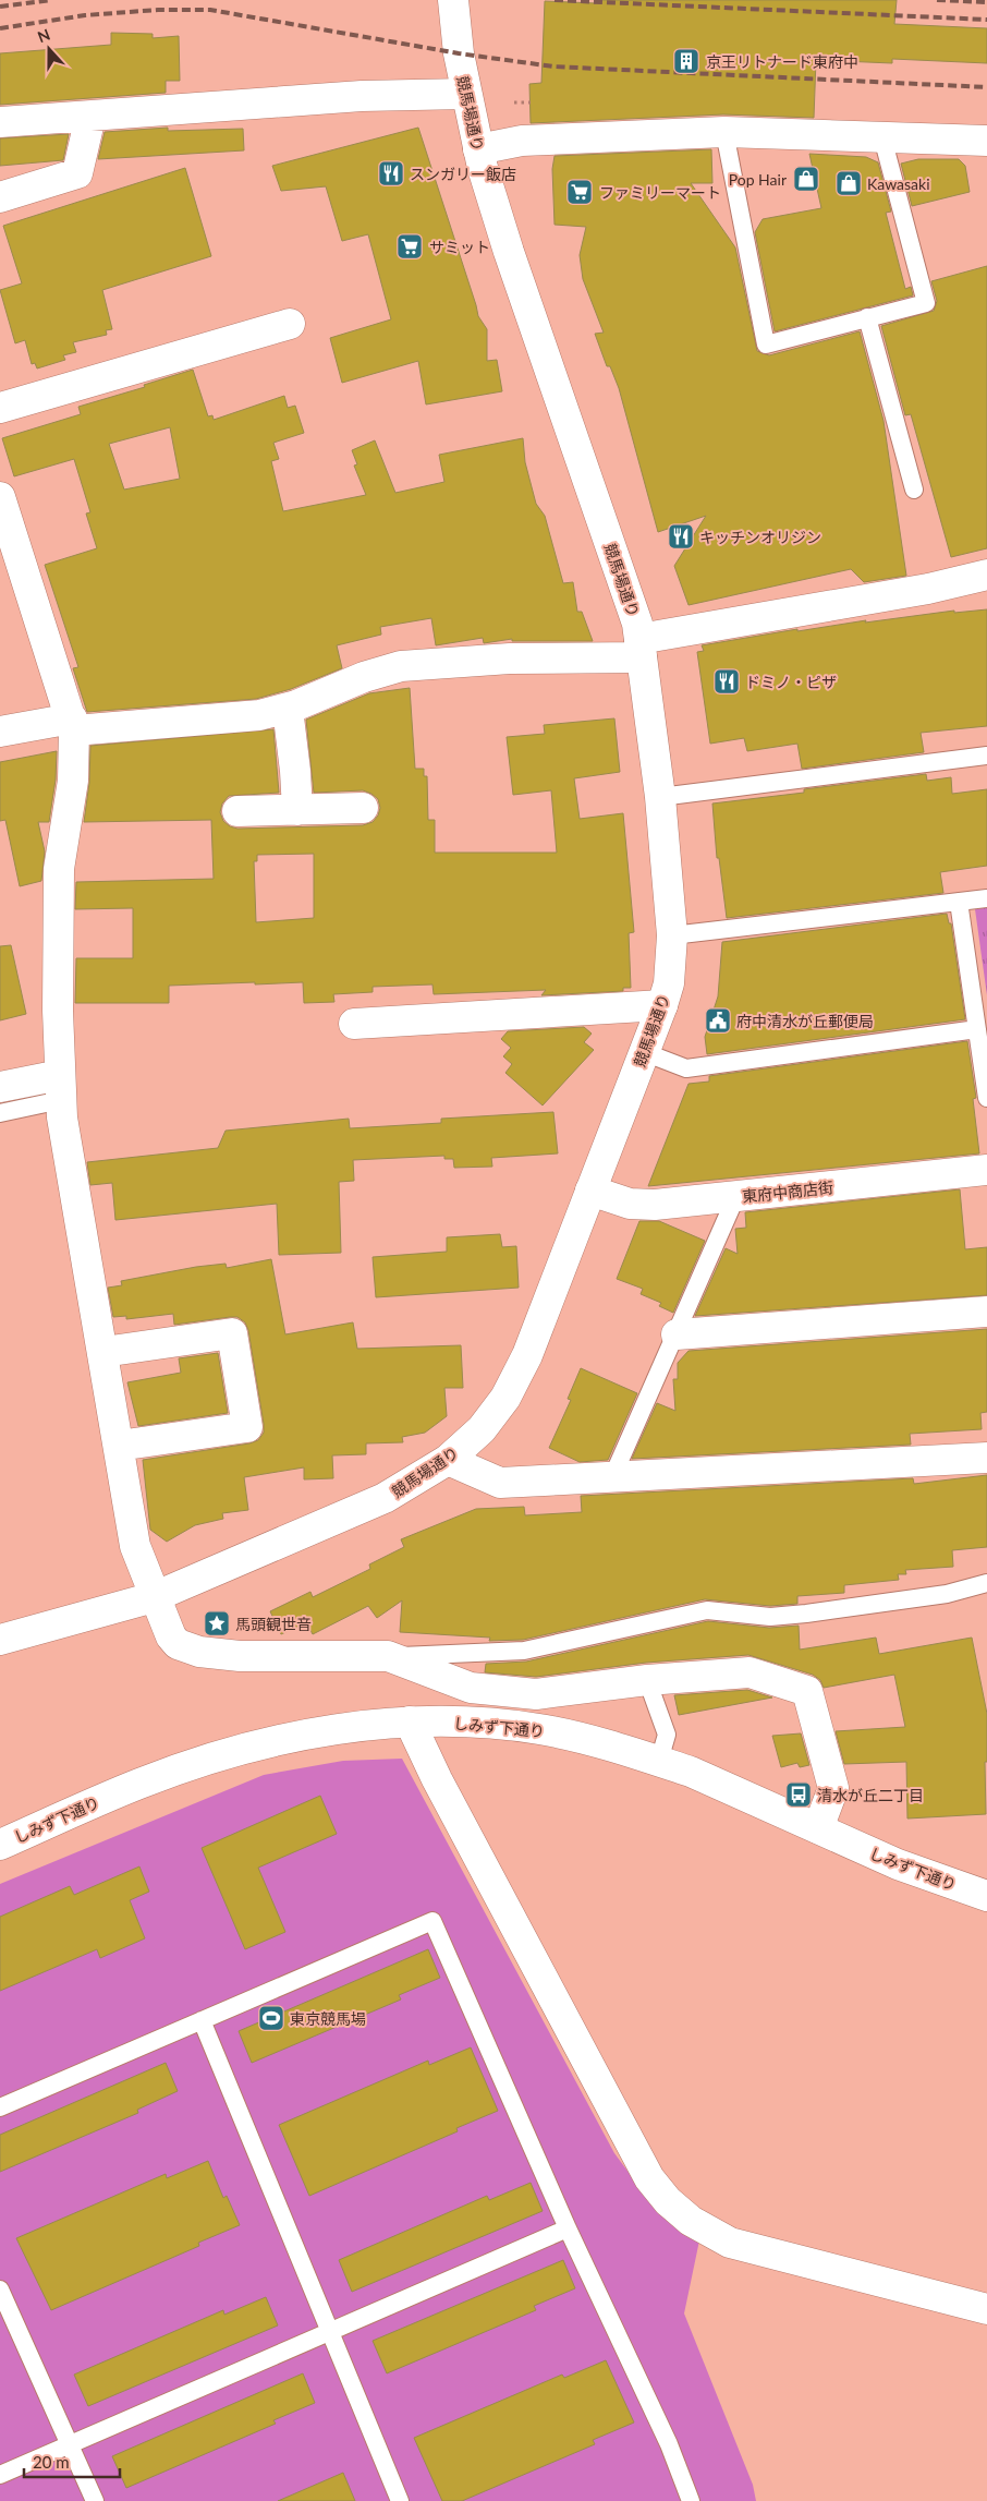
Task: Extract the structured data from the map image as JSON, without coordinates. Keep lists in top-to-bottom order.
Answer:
{
  "streets": {
    "street": ["競馬場通り", "東府中商店街", "しみず下通り"]
  },
  "crossings": [
    ["競馬場通り", "東府中商店街"]
  ],
  "places": {
    "building": ["京王リトナード東府中"],
    "restaurant": ["スンガリー飯店", "キッチンオリジン", "ドミノ・ピザ"],
    "shop": ["Pop Hair", "Kawasaki"],
    "supermarket": ["ファミリーマート", "サミット"],
    "public building": ["府中清水が丘郵便局"],
    "place": ["馬頭観世音"],
    "bus stop": ["清水が丘二丁目"],
    "sports": ["東京競馬場"]
  },
  "scale_bar": "20 m",
  "north": "top"
}
